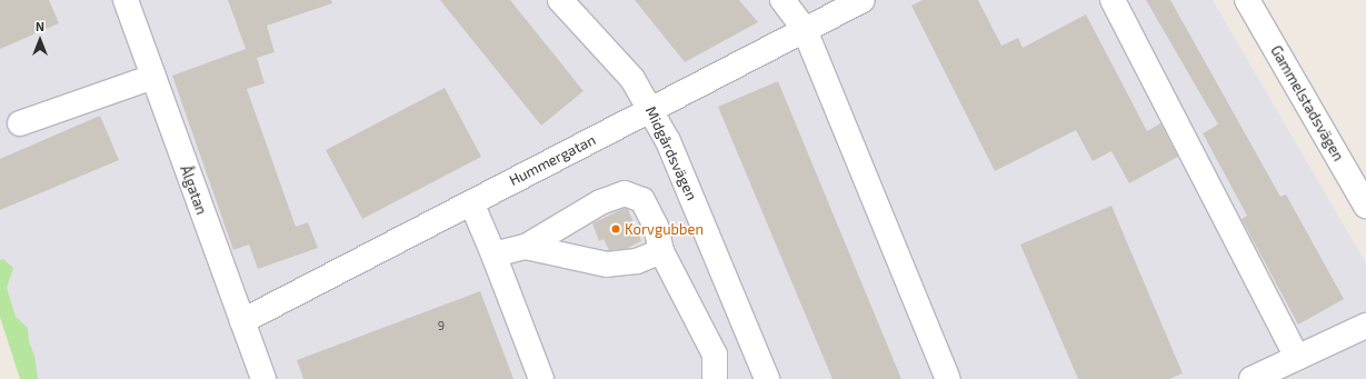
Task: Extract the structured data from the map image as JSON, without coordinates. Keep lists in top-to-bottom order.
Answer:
{
  "streets": {
    "street": [
      "Gammelstadsvägen",
      "Midgårdsvägen",
      "Hummergatan",
      "Ålgatan"
    ]
  },
  "crossings": [
    ["Midgårdsvägen", "Hummergatan"],
    ["Hummergatan", "Ålgatan"]
  ],
  "places": ["Korvgubben"],
  "house_numbers": ["9"],
  "north": "top"
}
